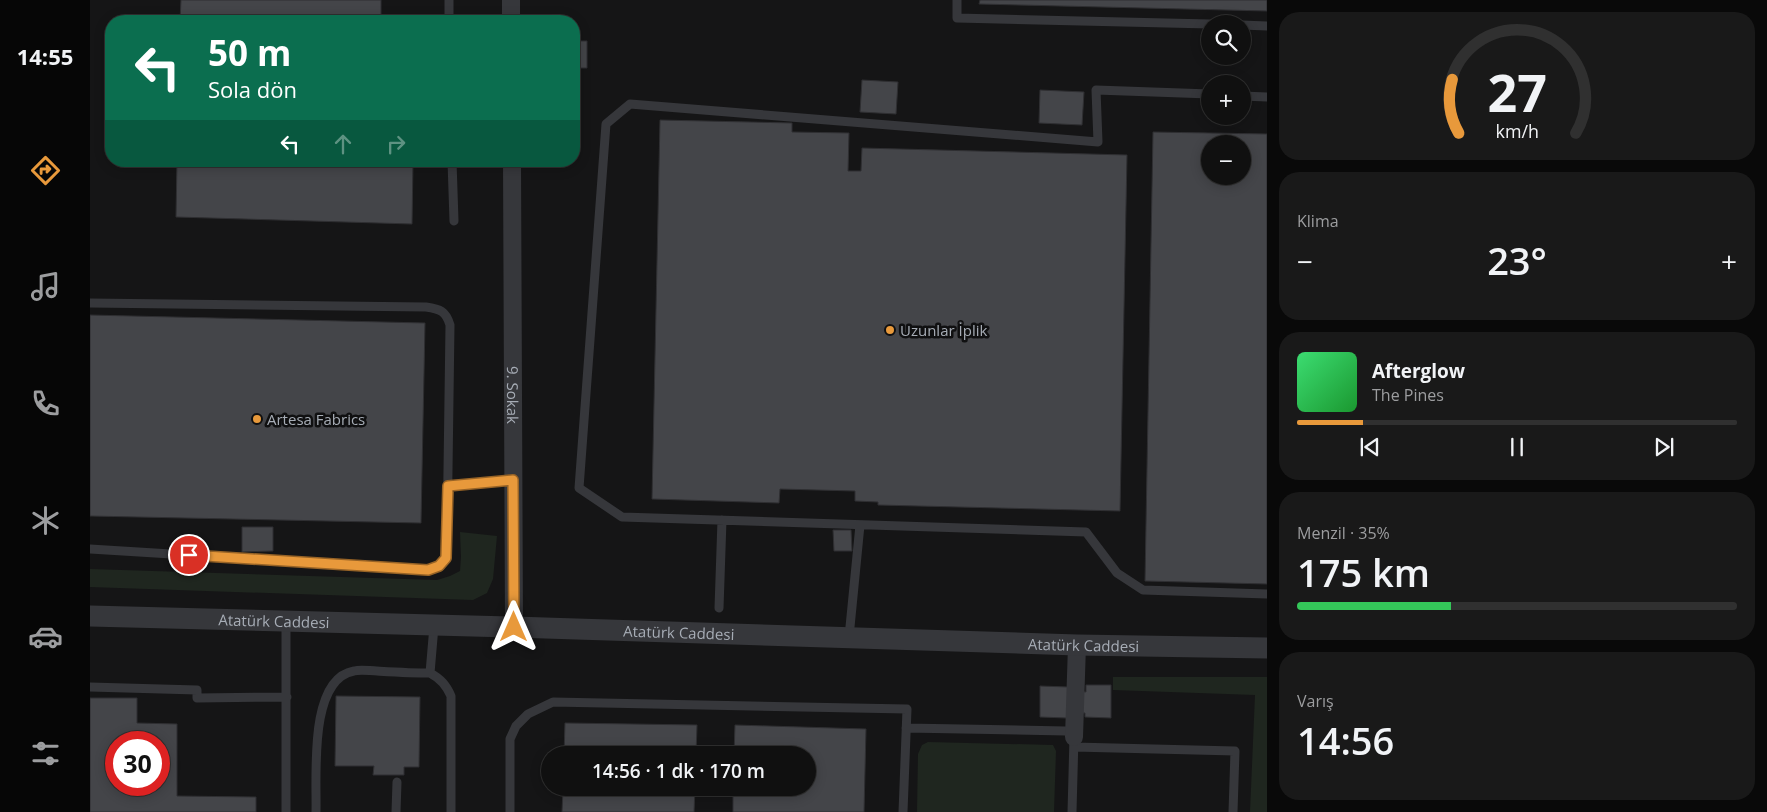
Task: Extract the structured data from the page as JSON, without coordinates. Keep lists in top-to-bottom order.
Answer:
{
  "streets": {
    "street": ["9. Sokak", "Atatürk Caddesi"]
  },
  "crossings": [
    ["9. Sokak", "Atatürk Caddesi"]
  ],
  "places": ["Uzunlar İplik", "Artesa Fabrics"],
  "page": {
    "tabs": "14:55",
    "map_buttons": ["+", "−"],
    "turn": ["50 m", "Sola dön"],
    "tile": [
      "Klima",
      ["Menzil · 35%", "175 km"],
      ["Varış", "14:56"]
    ],
    "heat": ["−", "23°", "+"],
    "song": ["Afterglow", "The Pines"],
    "limit": "30",
    "trip": "14:56 · 1 dk · 170 m",
    "gauge": ["27", "km/h"]
  }
}
